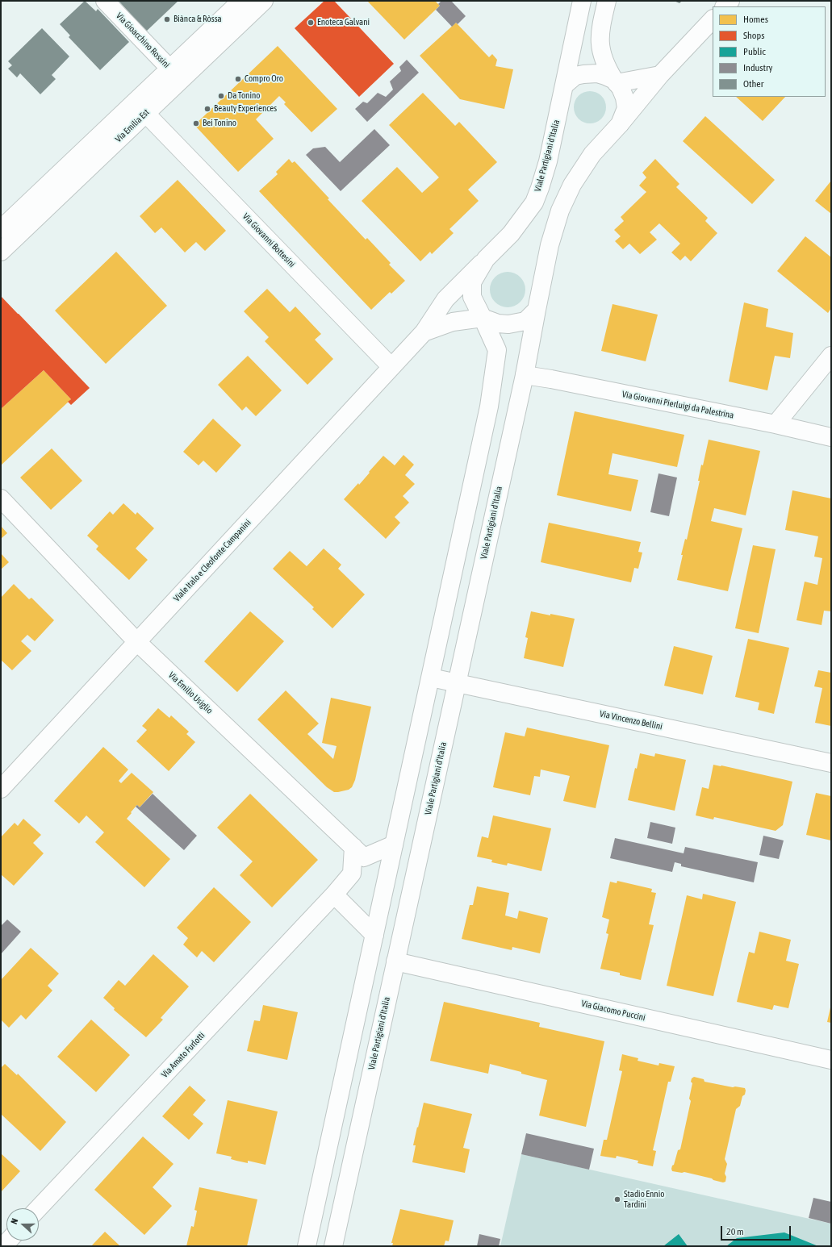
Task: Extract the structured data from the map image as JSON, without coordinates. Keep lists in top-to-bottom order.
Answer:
{
  "streets": {
    "street": [
      "Via Gioacchino Rossini",
      "Via Emilia Est",
      "Viale Partigiani d'Italia",
      "Via Giovanni Bottesini",
      "Via Giovanni Pierluigi da Palestrina",
      "Viale Italo e Cleofonte Campanini",
      "Via Emilio Usiglio",
      "Via Vincenzo Bellini",
      "Via Giacomo Puccini",
      "Via Amato Furlotti"
    ]
  },
  "crossings": [
    ["Via Gioacchino Rossini", "Via Emilia Est"],
    ["Via Emilia Est", "Via Giovanni Bottesini"],
    ["Viale Partigiani d'Italia", "Via Giovanni Pierluigi da Palestrina"],
    ["Viale Partigiani d'Italia", "Viale Italo e Cleofonte Campanini"],
    ["Viale Partigiani d'Italia", "Via Emilio Usiglio"],
    ["Viale Partigiani d'Italia", "Via Vincenzo Bellini"],
    ["Viale Partigiani d'Italia", "Via Giacomo Puccini"],
    ["Via Giovanni Bottesini", "Viale Italo e Cleofonte Campanini"],
    ["Viale Italo e Cleofonte Campanini", "Via Emilio Usiglio"],
    ["Via Emilio Usiglio", "Via Amato Furlotti"]
  ],
  "places": [
    "Biànca & Ròssa",
    "Enoteca Galvani",
    "Compro Oro",
    "Da Tonino",
    "Beauty Experiences",
    "Bei Tonino",
    "Stadio Ennio Tardini"
  ],
  "legend": [
    "Homes",
    "Shops",
    "Public",
    "Industry",
    "Other"
  ],
  "scale_bar": "20 m",
  "north": "left"
}
